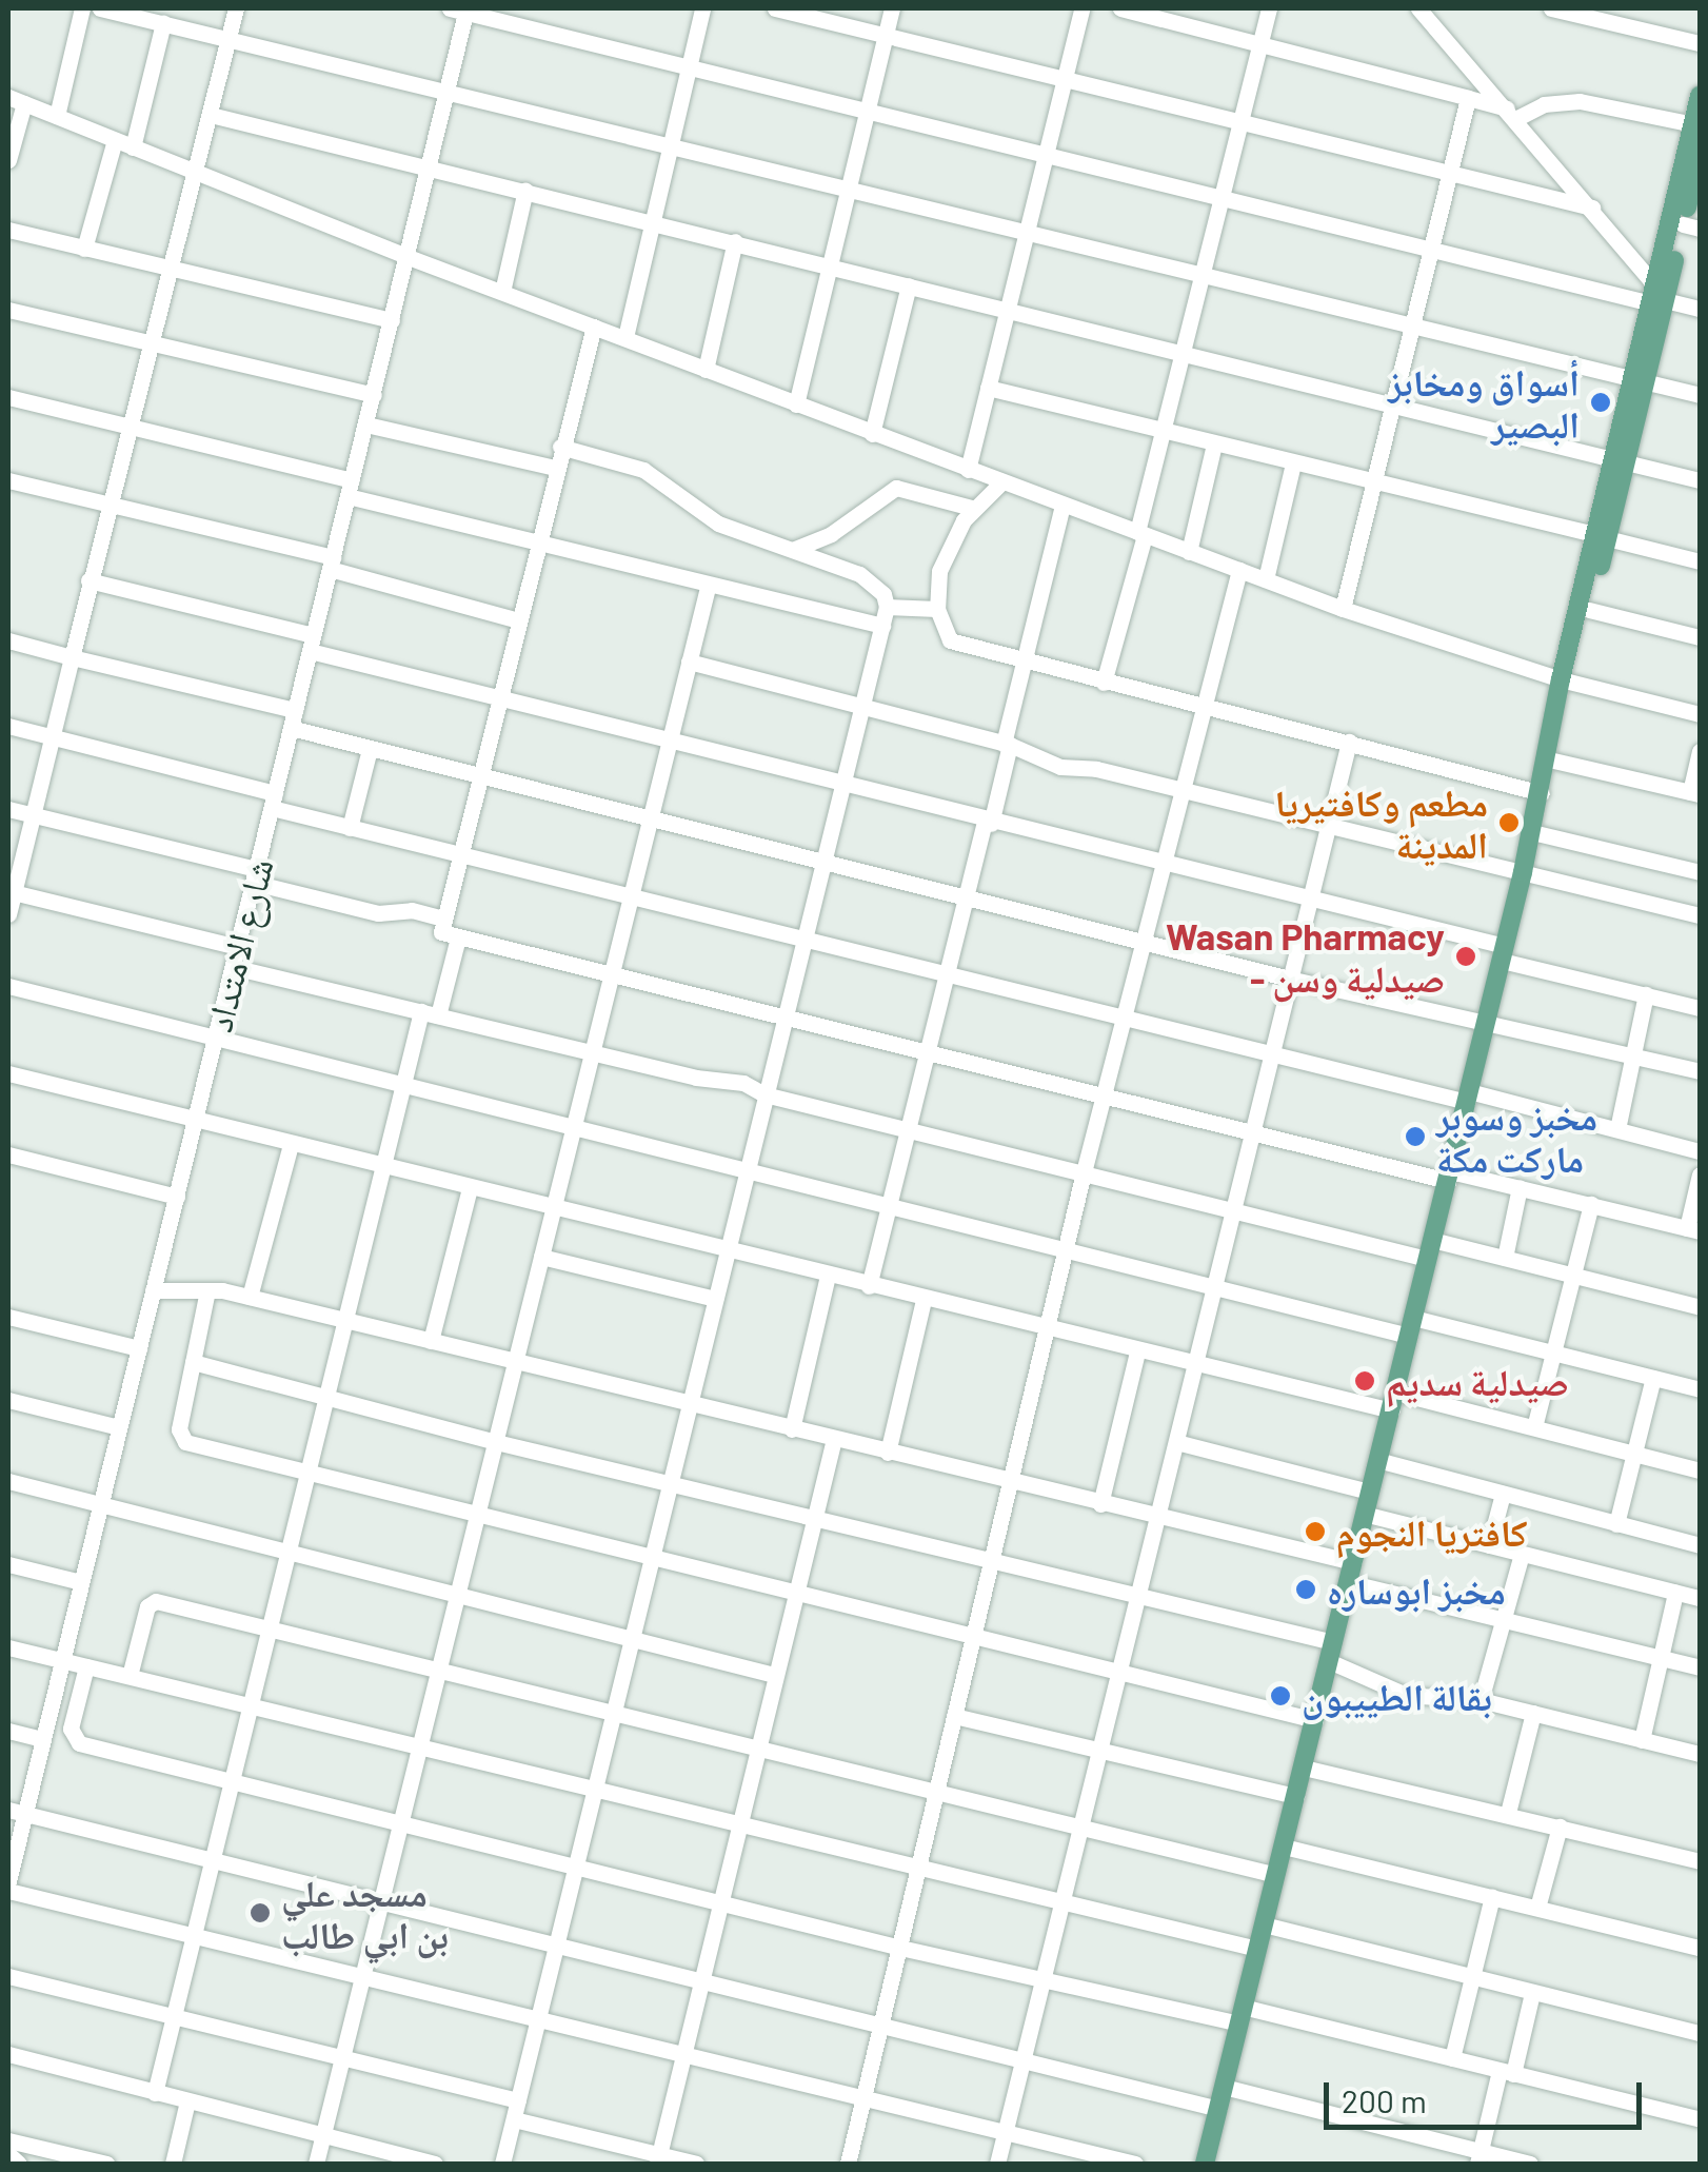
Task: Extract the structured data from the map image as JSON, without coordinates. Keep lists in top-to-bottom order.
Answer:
{
  "streets": {
    "street": ["شارع الامتداد"]
  },
  "places": [
    "أسواق ومخابز البصير",
    "مطعم وكافتيريا المدينة",
    "Wasan Pharmacy - صيدلية وسن",
    "مخبز وسوبر ماركت مكة",
    "صيدلية سديم",
    "كافتريا النجوم",
    "مخبز ابوساره",
    "بقالة الطييبون",
    "مسجد علي بن ابي طالب"
  ],
  "scale_bar": "200 m"
}
